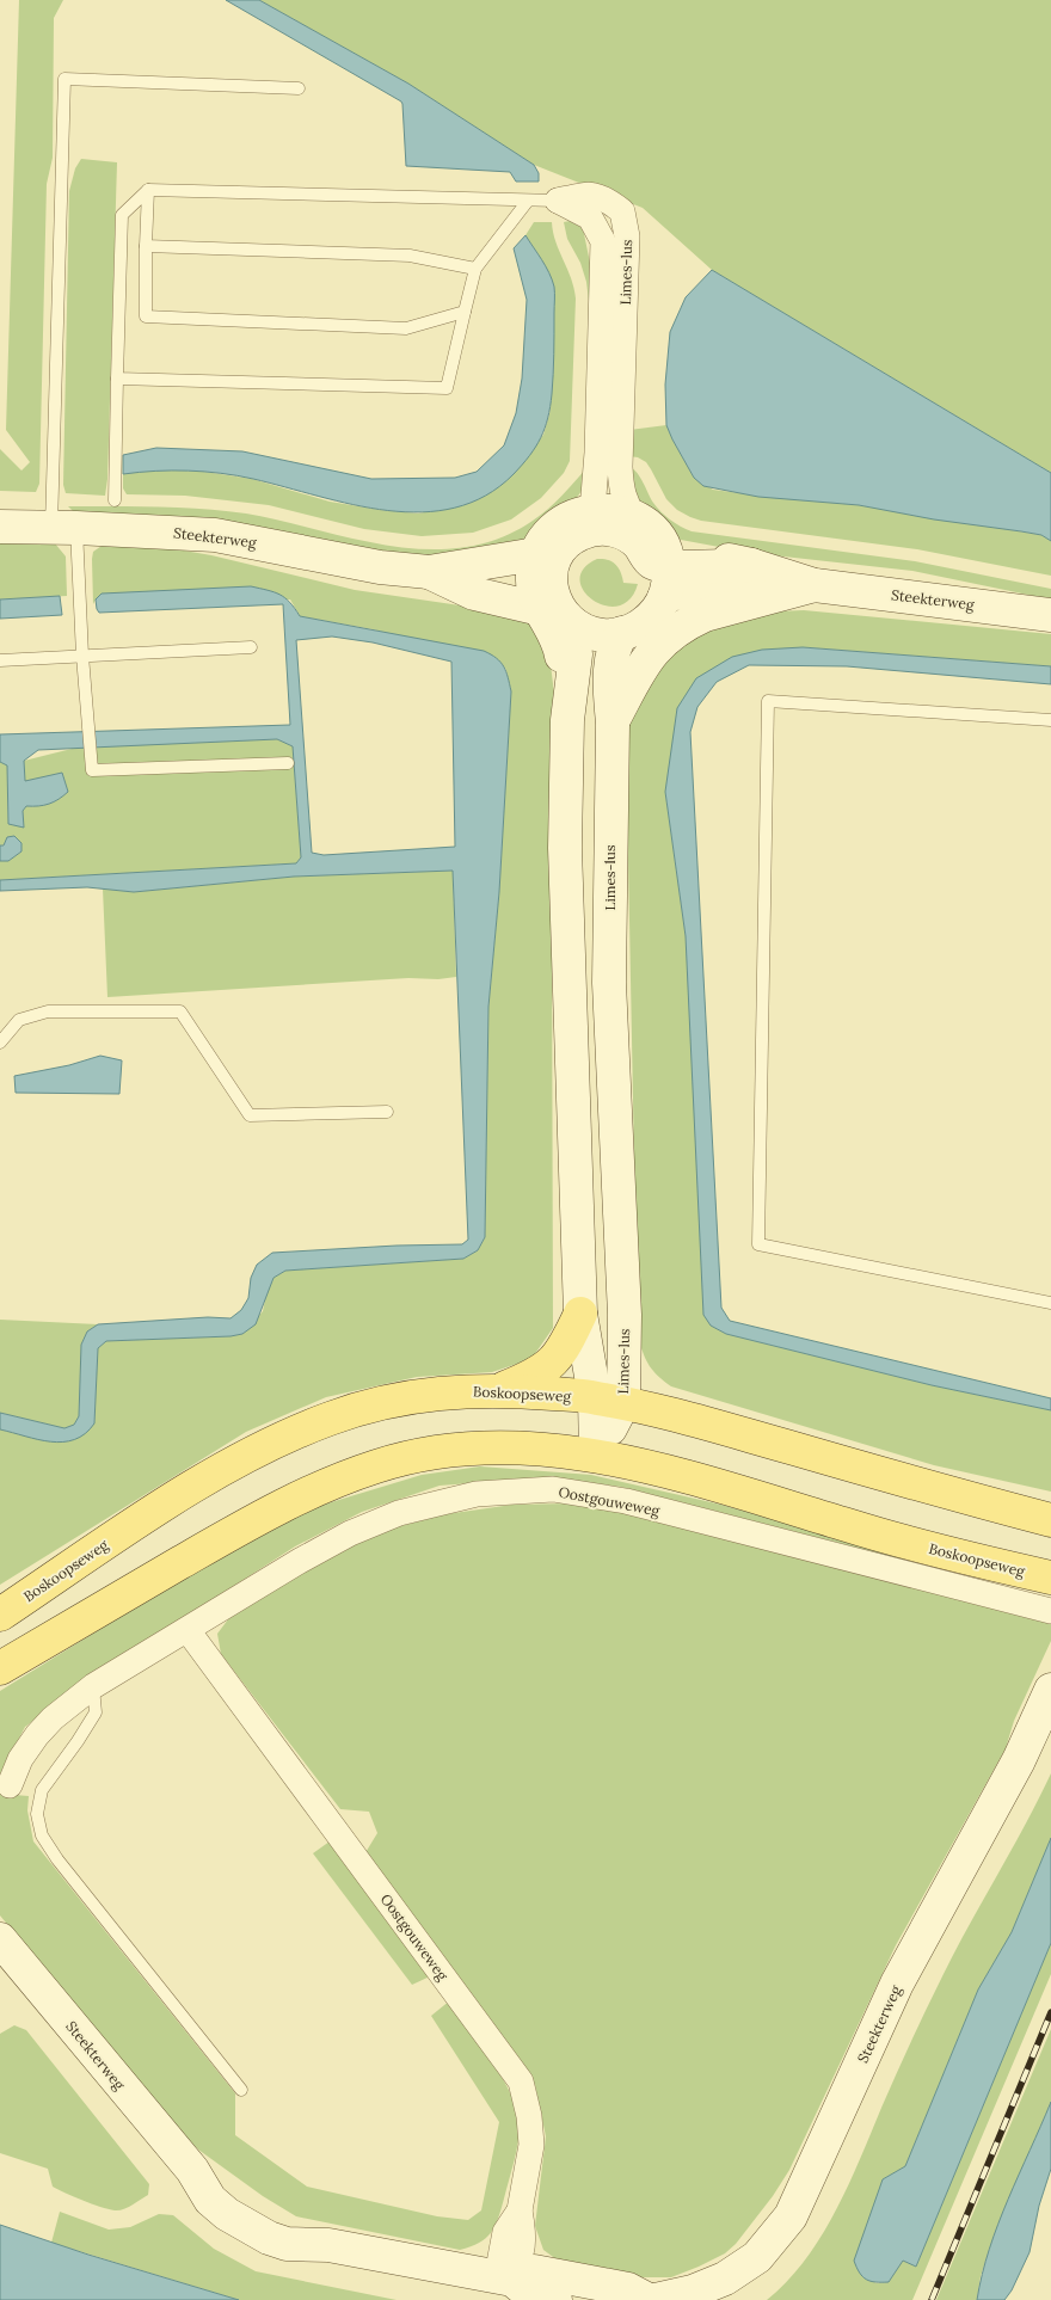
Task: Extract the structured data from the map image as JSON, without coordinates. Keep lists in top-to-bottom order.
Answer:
{
  "streets": {
    "main road": ["Limes-lus", "Steekterweg", "Boskoopseweg"],
    "street": ["Oostgouweweg"]
  },
  "crossings": [
    ["Limes-lus", "Steekterweg"],
    ["Limes-lus", "Boskoopseweg"],
    ["Steekterweg", "Oostgouweweg"]
  ]
}
